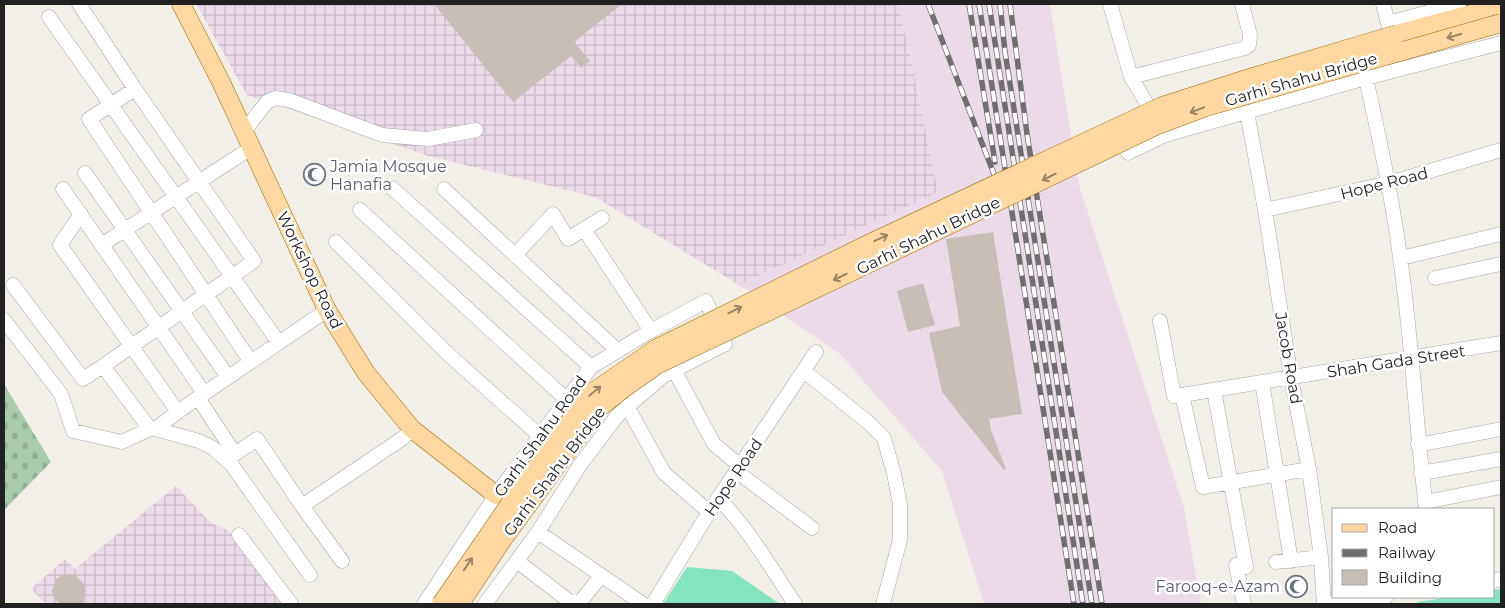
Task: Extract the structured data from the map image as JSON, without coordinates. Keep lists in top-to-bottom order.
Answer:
{
  "streets": {
    "main road": ["Garhi Shahu Bridge", "Workshop Road"],
    "street": [
      "Hope Road",
      "Jacob Road",
      "Shah Gada Street",
      "Garhi Shahu Road"
    ]
  },
  "crossings": [
    ["Hope Road", "Jacob Road"],
    ["Workshop Road", "Garhi Shahu Road"],
    ["Jacob Road", "Shah Gada Street"]
  ],
  "places": {
    "mosque": ["Jamia Mosque Hanafia", "Farooq-e-Azam"]
  },
  "legend": ["Road", "Railway", "Building"]
}
